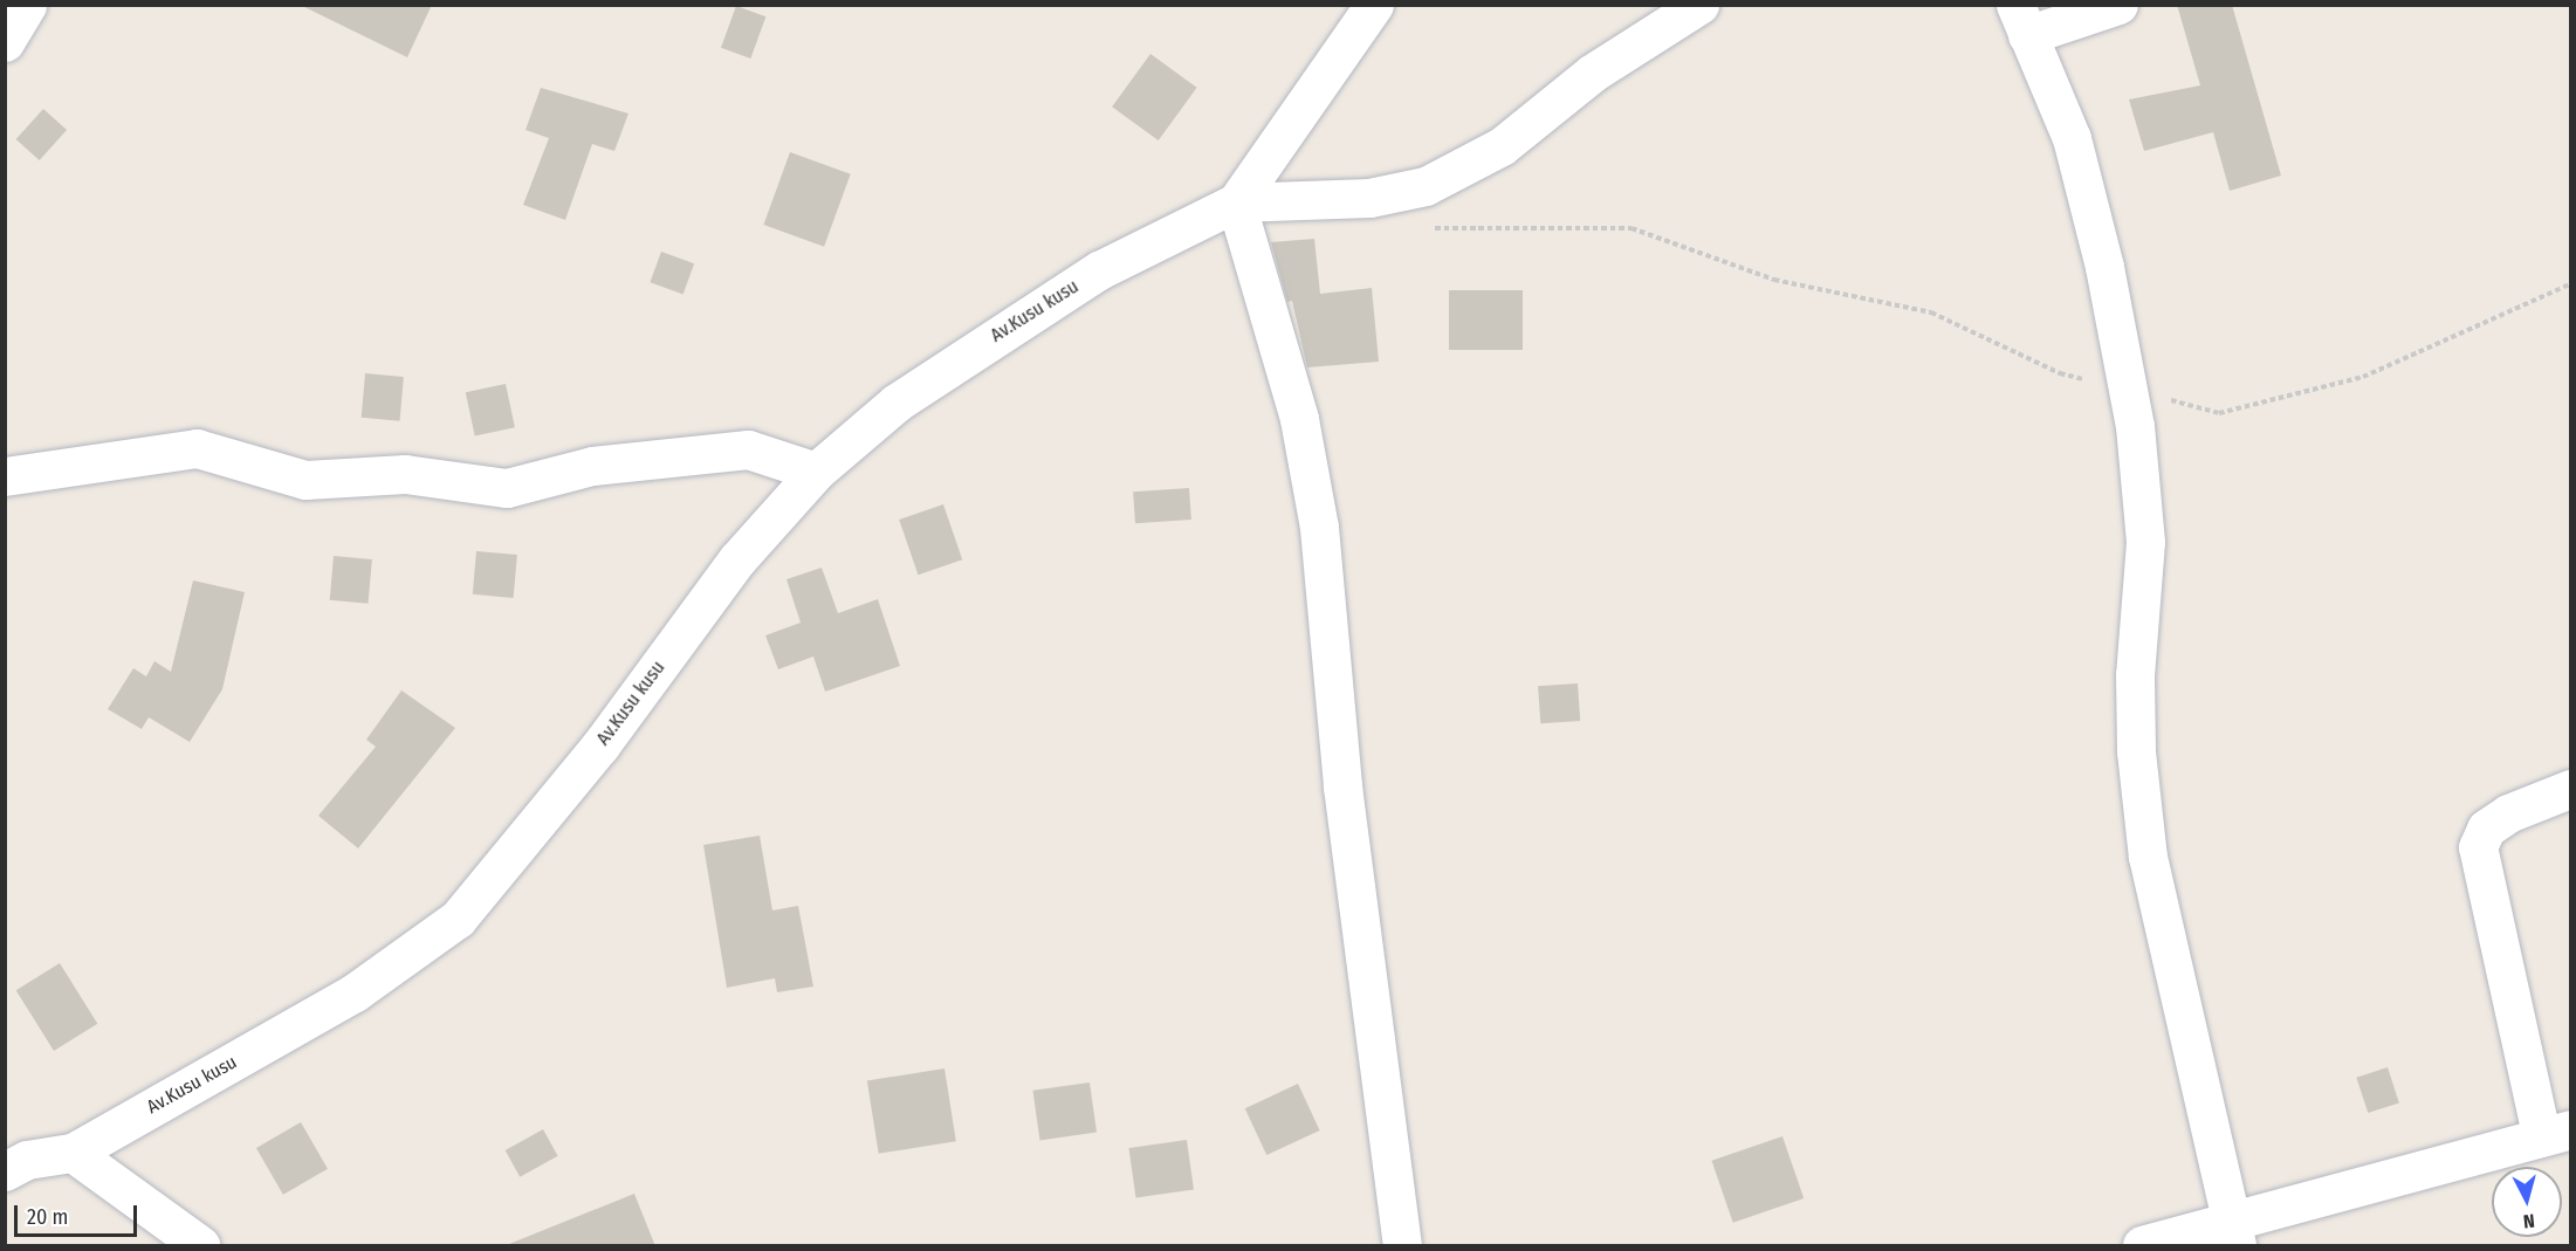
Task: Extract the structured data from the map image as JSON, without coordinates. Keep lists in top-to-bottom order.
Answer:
{
  "streets": {
    "street": ["Av.Kusu kusu"]
  },
  "scale_bar": "20 m",
  "north": "bottom"
}
